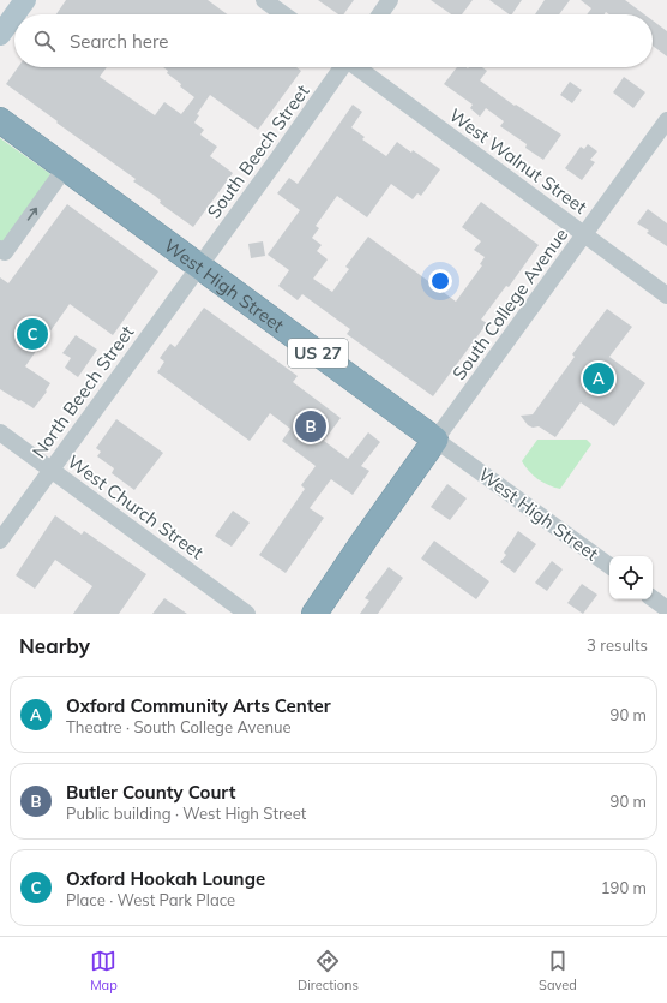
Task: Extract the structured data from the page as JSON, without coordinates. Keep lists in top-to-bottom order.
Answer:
{
  "streets": {
    "highway": ["West High Street", "US 27"],
    "street": [
      "South Beech Street",
      "West Walnut Street",
      "South College Avenue",
      "North Beech Street",
      "West Church Street"
    ]
  },
  "crossings": [
    ["South Beech Street", "West High Street"],
    ["South Beech Street", "North Beech Street"],
    ["West Walnut Street", "South College Avenue"],
    ["West High Street", "South College Avenue"],
    ["West High Street", "North Beech Street"],
    ["North Beech Street", "West Church Street"]
  ],
  "page": {
    "search": "Search here",
    "pins": ["C", "A", "B"],
    "heading": ["Nearby", "3 results"],
    "list": [
      {
        "mark": "A",
        "name": "Oxford Community Arts Center",
        "note": "Theatre · South College Avenue",
        "value": "90 m"
      },
      {
        "mark": "B",
        "name": "Butler County Court",
        "note": "Public building · West High Street",
        "value": "90 m"
      },
      {
        "mark": "C",
        "name": "Oxford Hookah Lounge",
        "note": "Place · West Park Place",
        "value": "190 m"
      }
    ],
    "nav": ["Map", "Directions", "Saved"]
  }
}
